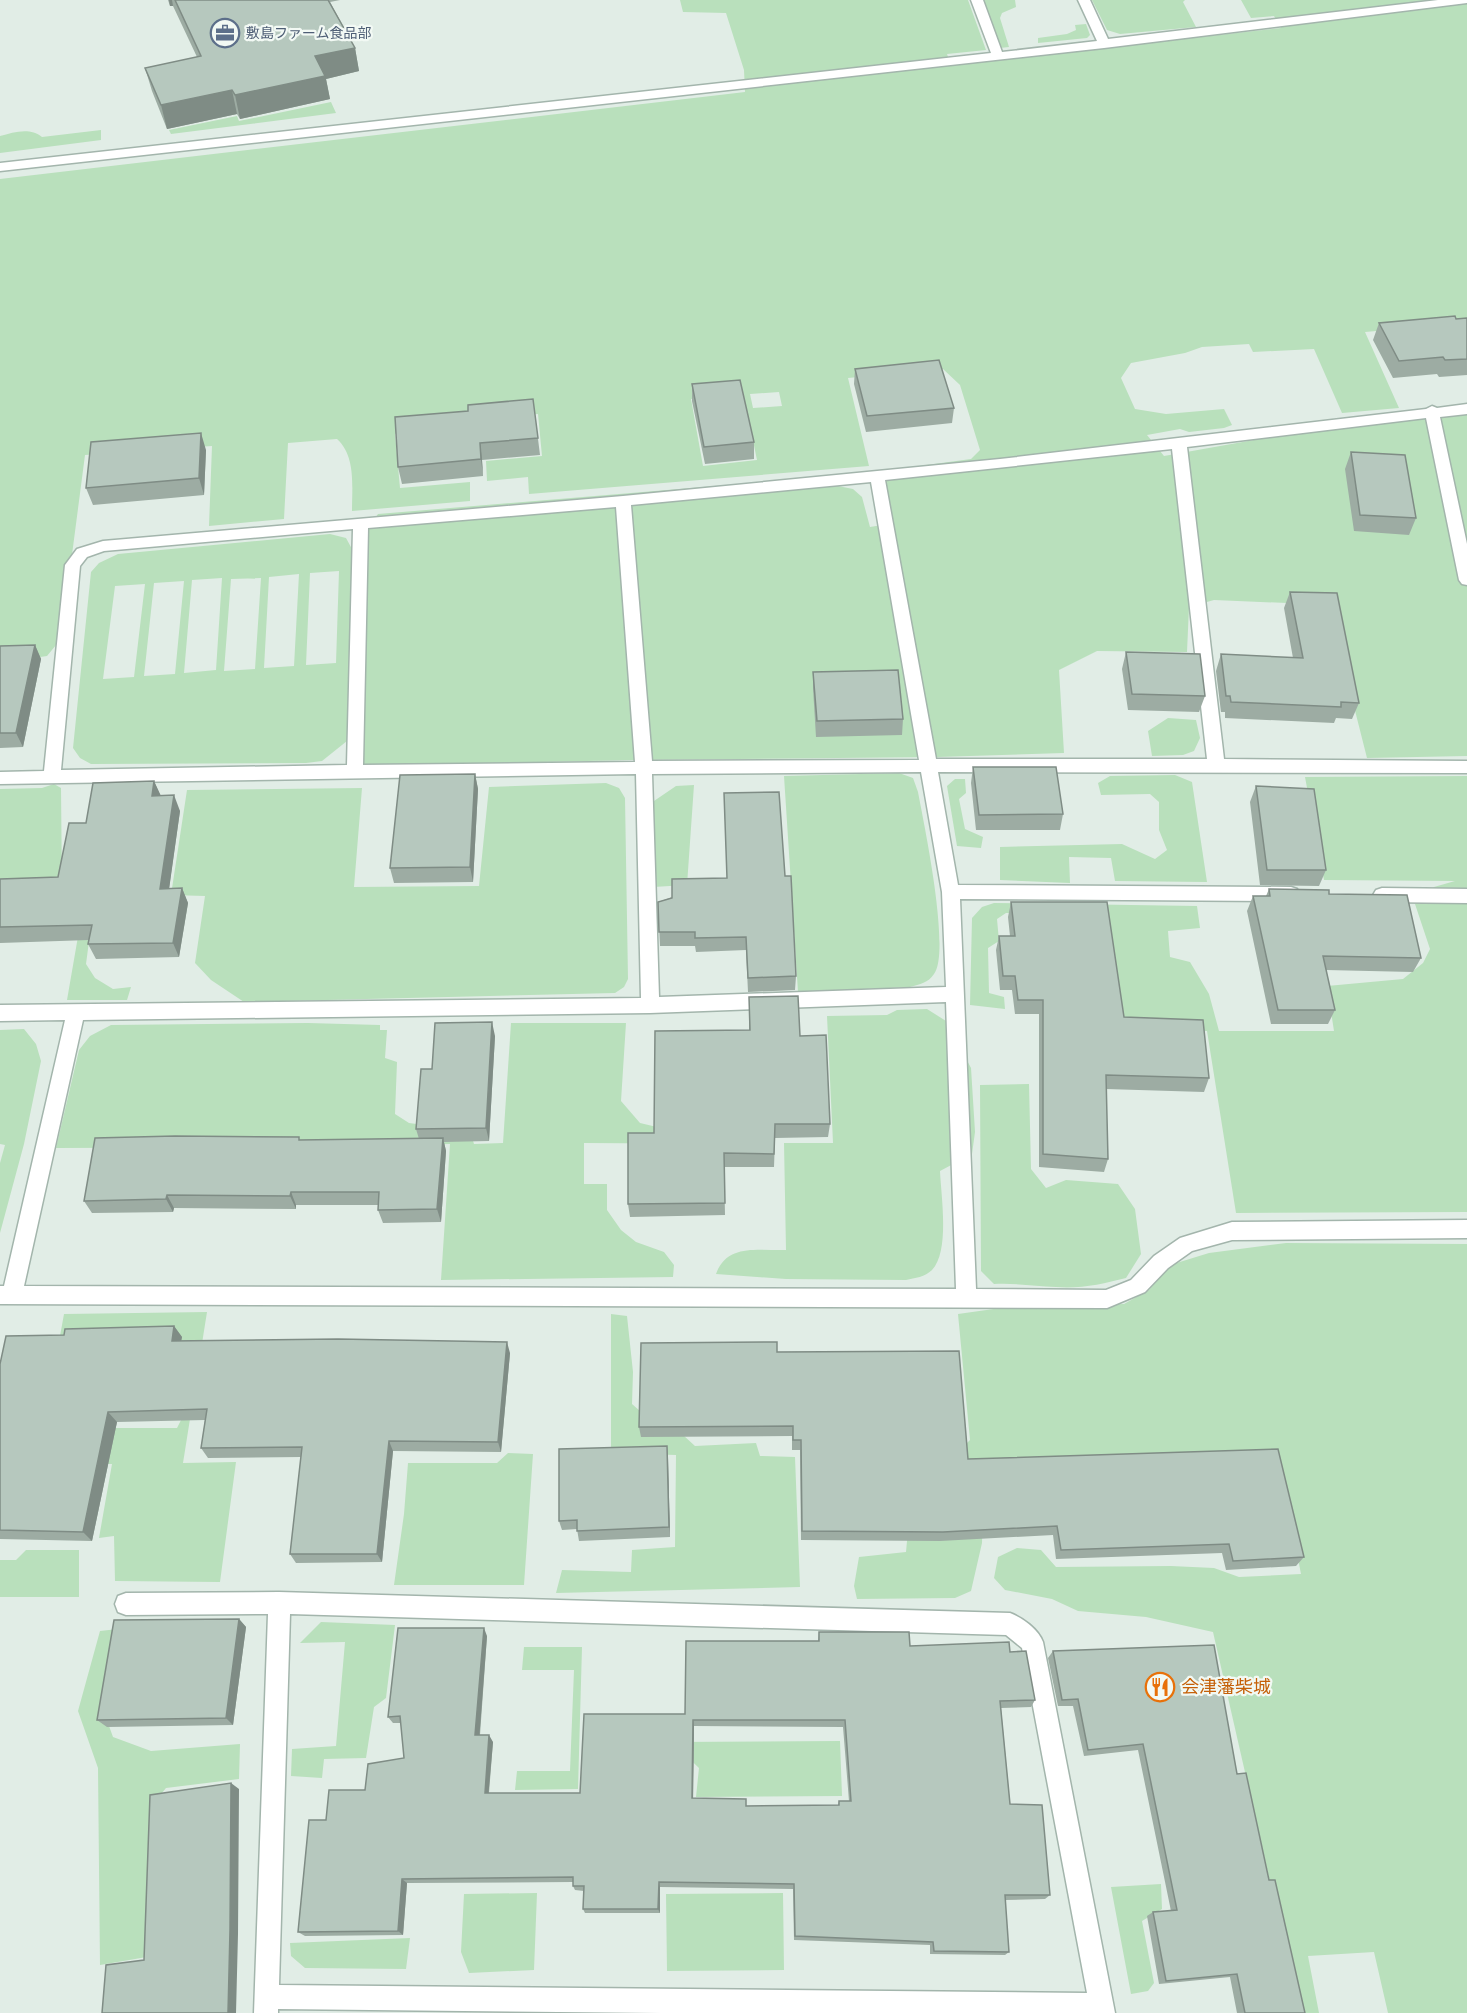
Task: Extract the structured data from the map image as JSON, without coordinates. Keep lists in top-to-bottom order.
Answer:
{
  "places": {
    "office": ["敷島ファーム食品部"],
    "restaurant": ["会津藩柴城"]
  }
}
